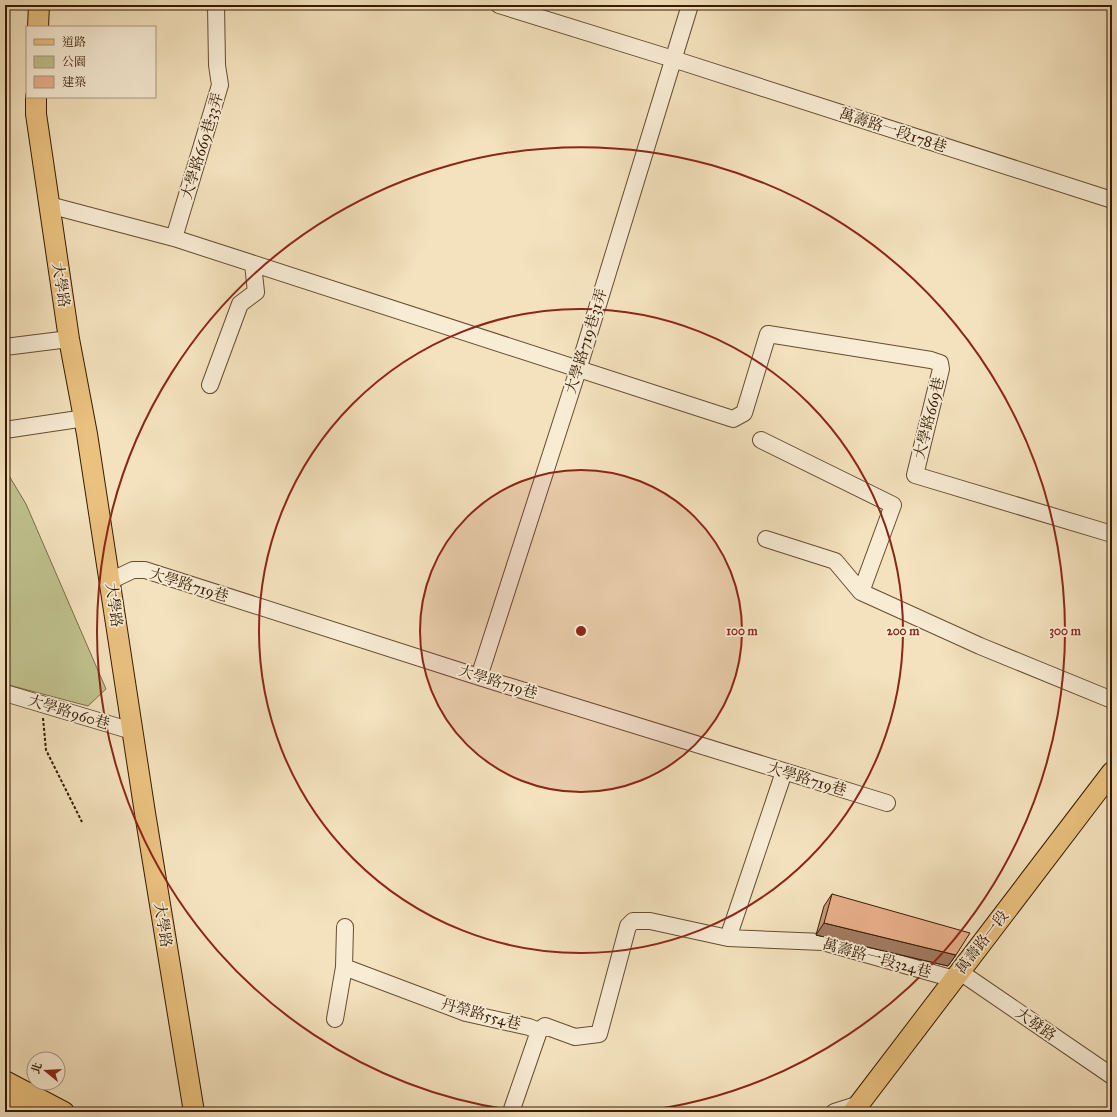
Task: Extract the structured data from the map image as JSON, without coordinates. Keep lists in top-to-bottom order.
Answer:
{
  "streets": {
    "main road": ["大學路", "萬壽路一段"],
    "street": [
      "萬壽路一段178巷",
      "大學路669巷33弄",
      "大學路719巷31弄",
      "大學路669巷",
      "大學路719巷",
      "大學路960巷",
      "萬壽路一段324巷",
      "丹榮路554巷",
      "大發路"
    ]
  },
  "crossings": [
    ["萬壽路一段178巷", "大學路719巷31弄"],
    ["大學路", "大學路719巷"],
    ["大學路", "大學路960巷"],
    ["大學路719巷31弄", "大學路669巷"],
    ["大學路719巷31弄", "大學路719巷"],
    ["萬壽路一段", "萬壽路一段324巷"],
    ["萬壽路一段", "大發路"],
    ["萬壽路一段324巷", "丹榮路554巷"],
    ["萬壽路一段324巷", "大發路"]
  ],
  "legend": ["道路", "公園", "建築"],
  "north": "left",
  "rings": ["100 m", "200 m", "300 m"]
}
